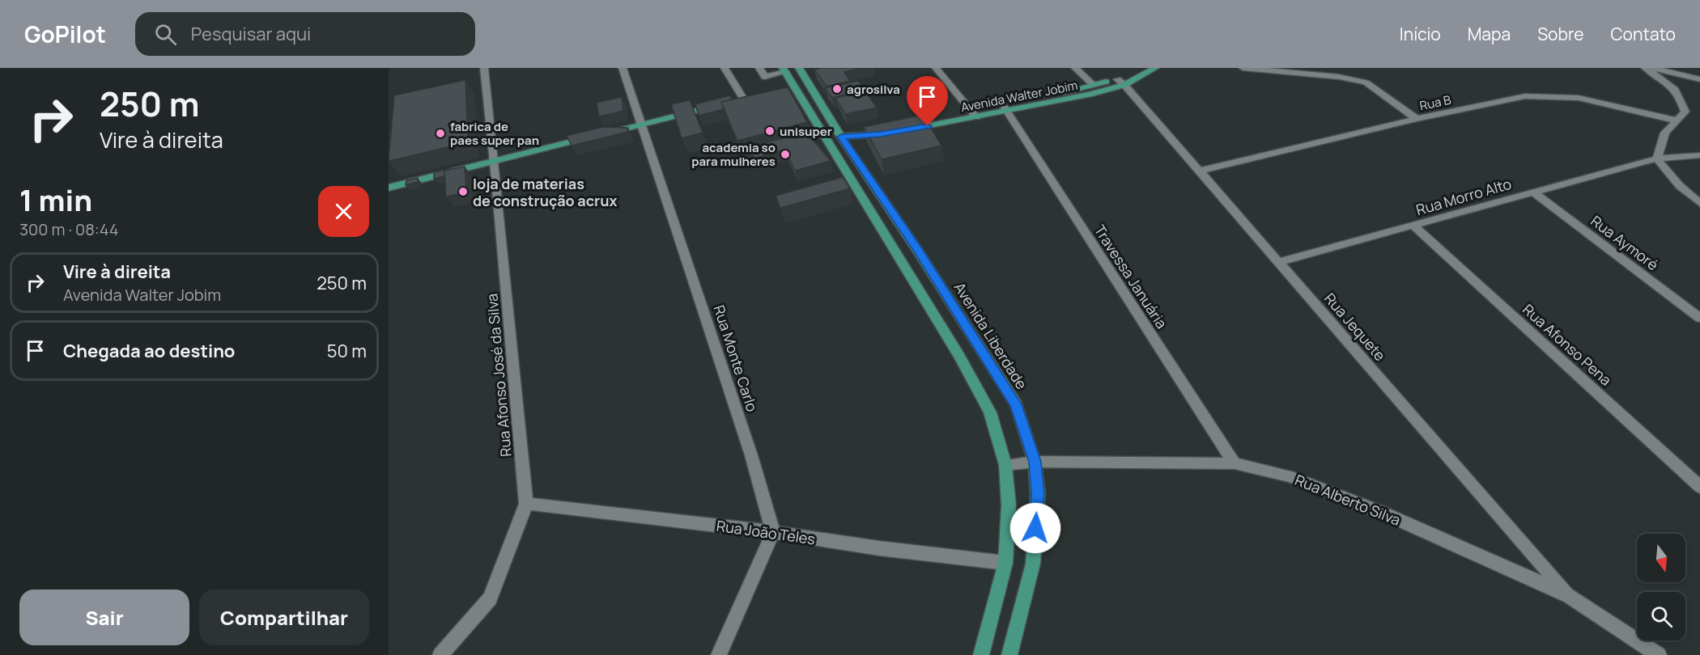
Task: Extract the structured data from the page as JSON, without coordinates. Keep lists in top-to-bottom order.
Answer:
{
  "streets": {
    "main road": ["Avenida Walter Jobim", "Avenida Liberdade"],
    "street": [
      "Rua B",
      "Rua Morro Alto",
      "Rua Aymoré",
      "Travessa Januária",
      "Rua Jequete",
      "Rua Afonso Pena",
      "Rua Monte Carlo",
      "Rua Afonso José da Silva",
      "Rua Alberto Silva",
      "Rua João Teles"
    ]
  },
  "crossings": [
    ["Avenida Walter Jobim", "Travessa Januária"],
    ["Avenida Walter Jobim", "Rua Jequete"],
    ["Rua B", "Rua Jequete"],
    ["Rua Morro Alto", "Rua Aymoré"],
    ["Rua Morro Alto", "Rua Jequete"],
    ["Rua Morro Alto", "Rua Afonso Pena"],
    ["Travessa Januária", "Rua Alberto Silva"],
    ["Rua Jequete", "Rua Alberto Silva"],
    ["Avenida Liberdade", "Rua Alberto Silva"],
    ["Rua Monte Carlo", "Rua João Teles"],
    ["Rua Afonso José da Silva", "Rua João Teles"]
  ],
  "places": [
    "agrosilva",
    "unisuper",
    "fabrica de paes super pan",
    "academia so para mulheres",
    "loja de materias de construção acrux"
  ],
  "north": "bottom",
  "page": {
    "header": "GoPilot",
    "search": "Pesquisar aqui",
    "nav": [
      "Início",
      "Mapa",
      "Sobre",
      "Contato"
    ],
    "turn": ["250 m", "Vire à direita"],
    "heading": ["1 min", "300 m · 08:44"],
    "list": [
      {
        "name": "Vire à direita",
        "note": "Avenida Walter Jobim",
        "value": "250 m"
      },
      {
        "name": "Chegada ao destino",
        "value": "50 m"
      }
    ],
    "buttons": ["Sair", "Compartilhar"]
  }
}
